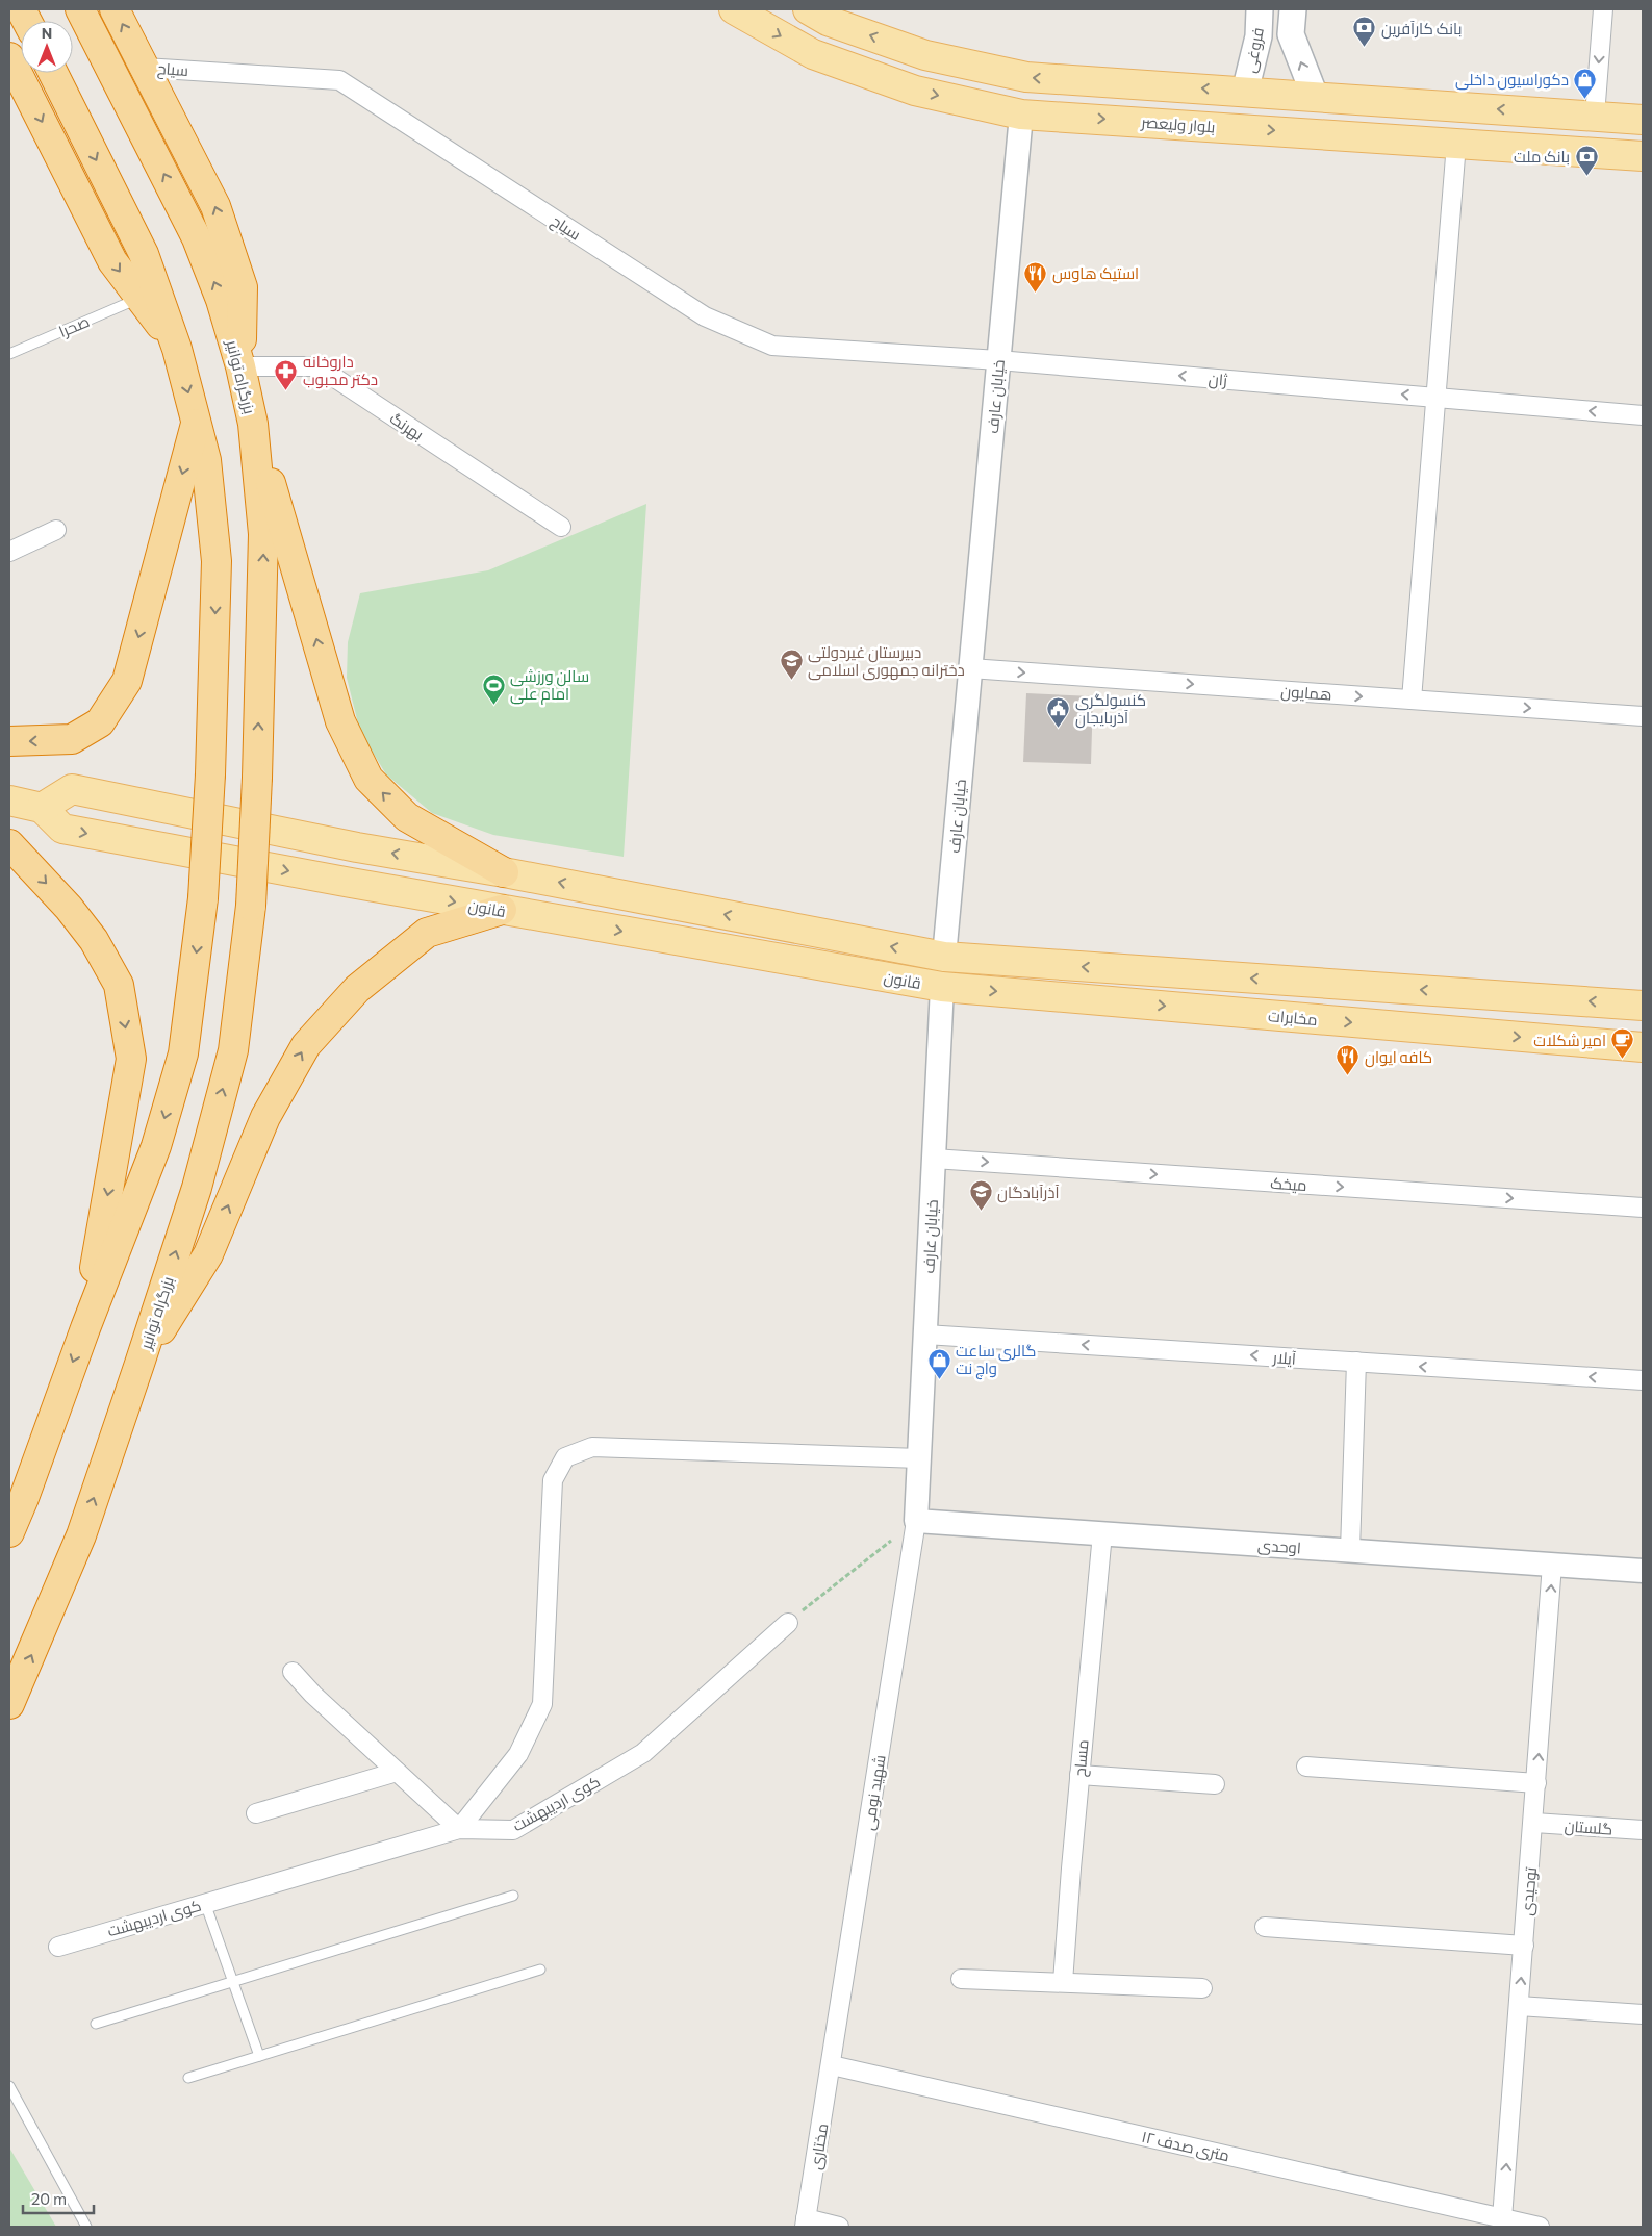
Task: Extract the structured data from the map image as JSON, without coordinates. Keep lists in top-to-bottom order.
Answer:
{
  "streets": {
    "highway": ["بزرگراه توانیر"],
    "main road": [
      "فروغى",
      "بلوار ولیعصر",
      "خیابان عارف",
      "قانون",
      "مخابرات"
    ],
    "street": [
      "سیاح",
      "ژان",
      "بهرنگ",
      "همایون",
      "میخک",
      "آیلار",
      "اوحدی",
      "مساح",
      "شهید نومی",
      "کوی اردیبهشت",
      "گلستان",
      "توحیدی",
      "۱۲ متری صدف",
      "مختاری"
    ],
    "lane": ["صحرا"]
  },
  "crossings": [
    ["سیاح", "ژان"],
    ["سیاح", "خیابان عارف"],
    ["بلوار ولیعصر", "خیابان عارف"],
    ["بزرگراه توانیر", "بهرنگ"],
    ["ژان", "خیابان عارف"],
    ["خیابان عارف", "همایون"],
    ["خیابان عارف", "قانون"],
    ["خیابان عارف", "مخابرات"],
    ["خیابان عارف", "میخک"],
    ["خیابان عارف", "آیلار"],
    ["خیابان عارف", "اوحدی"],
    ["خیابان عارف", "شهید نومی"],
    ["قانون", "مخابرات"],
    ["اوحدی", "مساح"],
    ["اوحدی", "شهید نومی"],
    ["اوحدی", "توحیدی"],
    ["شهید نومی", "۱۲ متری صدف"],
    ["شهید نومی", "مختاری"],
    ["گلستان", "توحیدی"],
    ["توحیدی", "۱۲ متری صدف"],
    ["۱۲ متری صدف", "مختاری"]
  ],
  "one_way": [
    "ژان",
    "همایون",
    "میخک",
    "آیلار",
    "توحیدی"
  ],
  "places": {
    "bank": ["بانک کارآفرین", "بانک ملت"],
    "shop": ["دکوراسیون داخلی", "گالری ساعت واچ نت"],
    "restaurant": ["استیک هاوس", "کافه ایوان"],
    "pharmacy": ["داروخانه دکتر محبوب"],
    "school or university": ["دبیرستان غیردولتی دخترانه جمهوری اسلامی", "آذرآبادگان"],
    "sports": ["سالن ورزشی امام علی"],
    "public building": ["کنسولگری آذربایجان"],
    "cafe": ["امیر شکلات"]
  },
  "scale_bar": "20 m",
  "north": "top"
}
